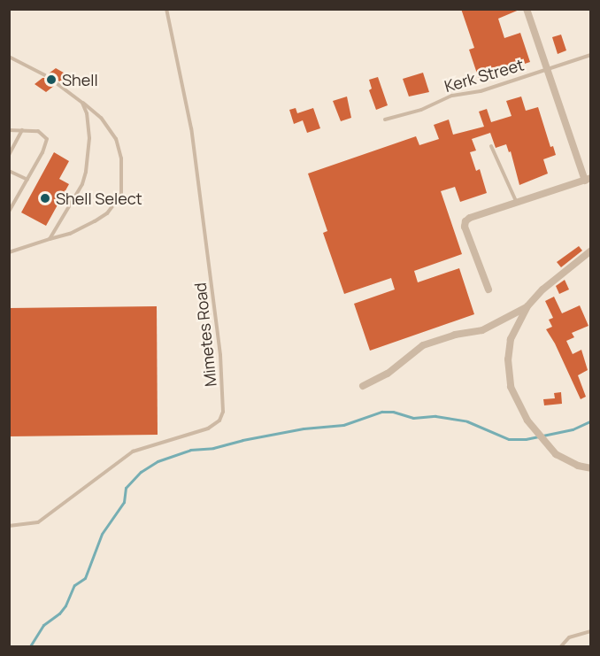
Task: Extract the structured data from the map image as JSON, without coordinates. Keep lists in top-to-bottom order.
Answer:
{
  "streets": {
    "lane": ["Kerk Street", "Mimetes Road"]
  },
  "places": ["Shell", "Shell Select"]
}
